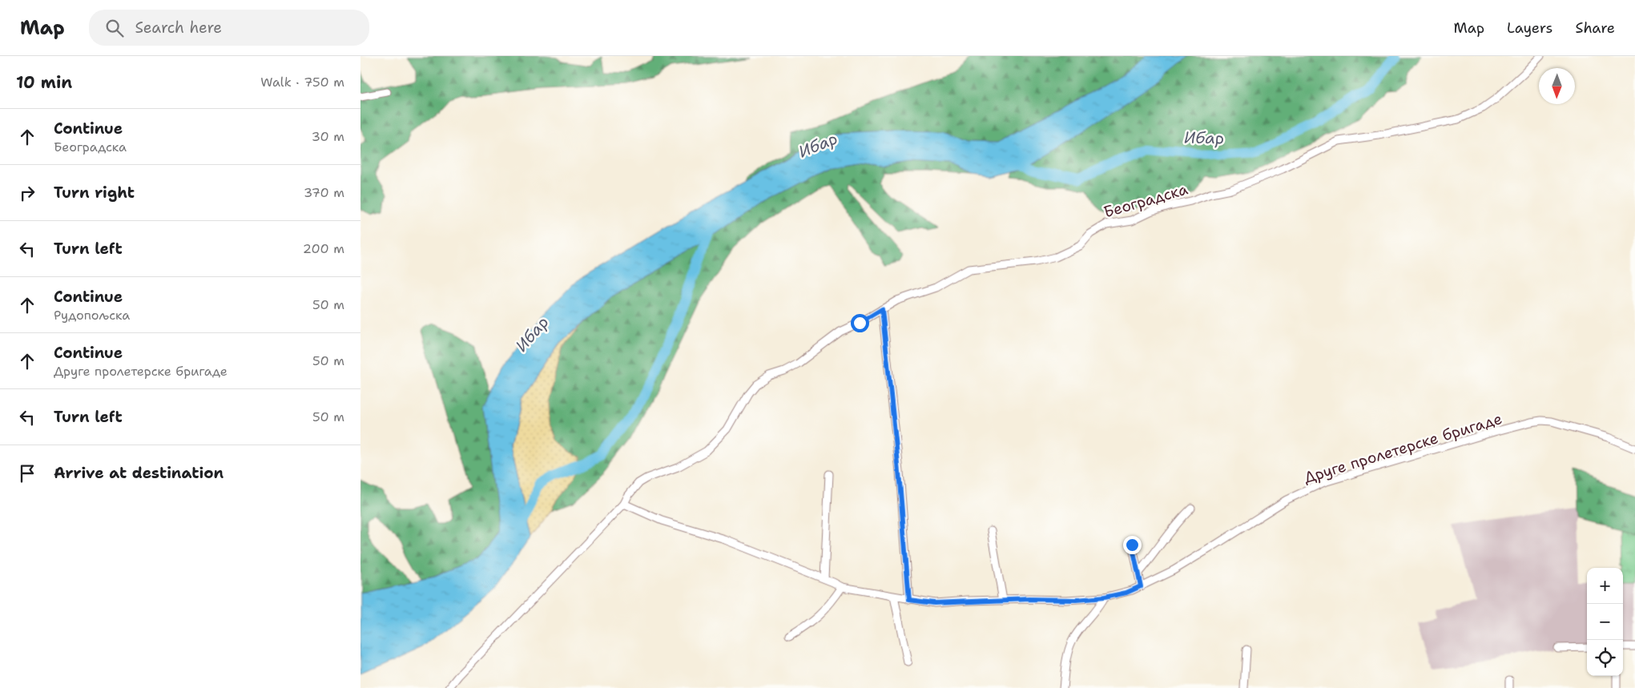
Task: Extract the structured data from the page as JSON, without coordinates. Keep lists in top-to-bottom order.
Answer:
{
  "streets": {
    "street": ["Београдска", "Друге пролетерске бригаде"]
  },
  "crossings": [
    ["Београдска", "Друге пролетерске бригаде"]
  ],
  "water": ["Ибар"],
  "north": "bottom",
  "page": {
    "header": "Map",
    "search": "Search here",
    "nav": ["Map", "Layers", "Share"],
    "heading": ["10 min", "Walk · 750 m"],
    "list": [
      ["Continue", "Београдска", "30 m"],
      ["Turn right", "370 m"],
      ["Turn left", "200 m"],
      ["Continue", "Рудопољска", "50 m"],
      ["Continue", "Друге пролетерске бригаде", "50 m"],
      ["Turn left", "50 m"],
      "Arrive at destination"
    ],
    "map_buttons": ["+", "−"]
  }
}
